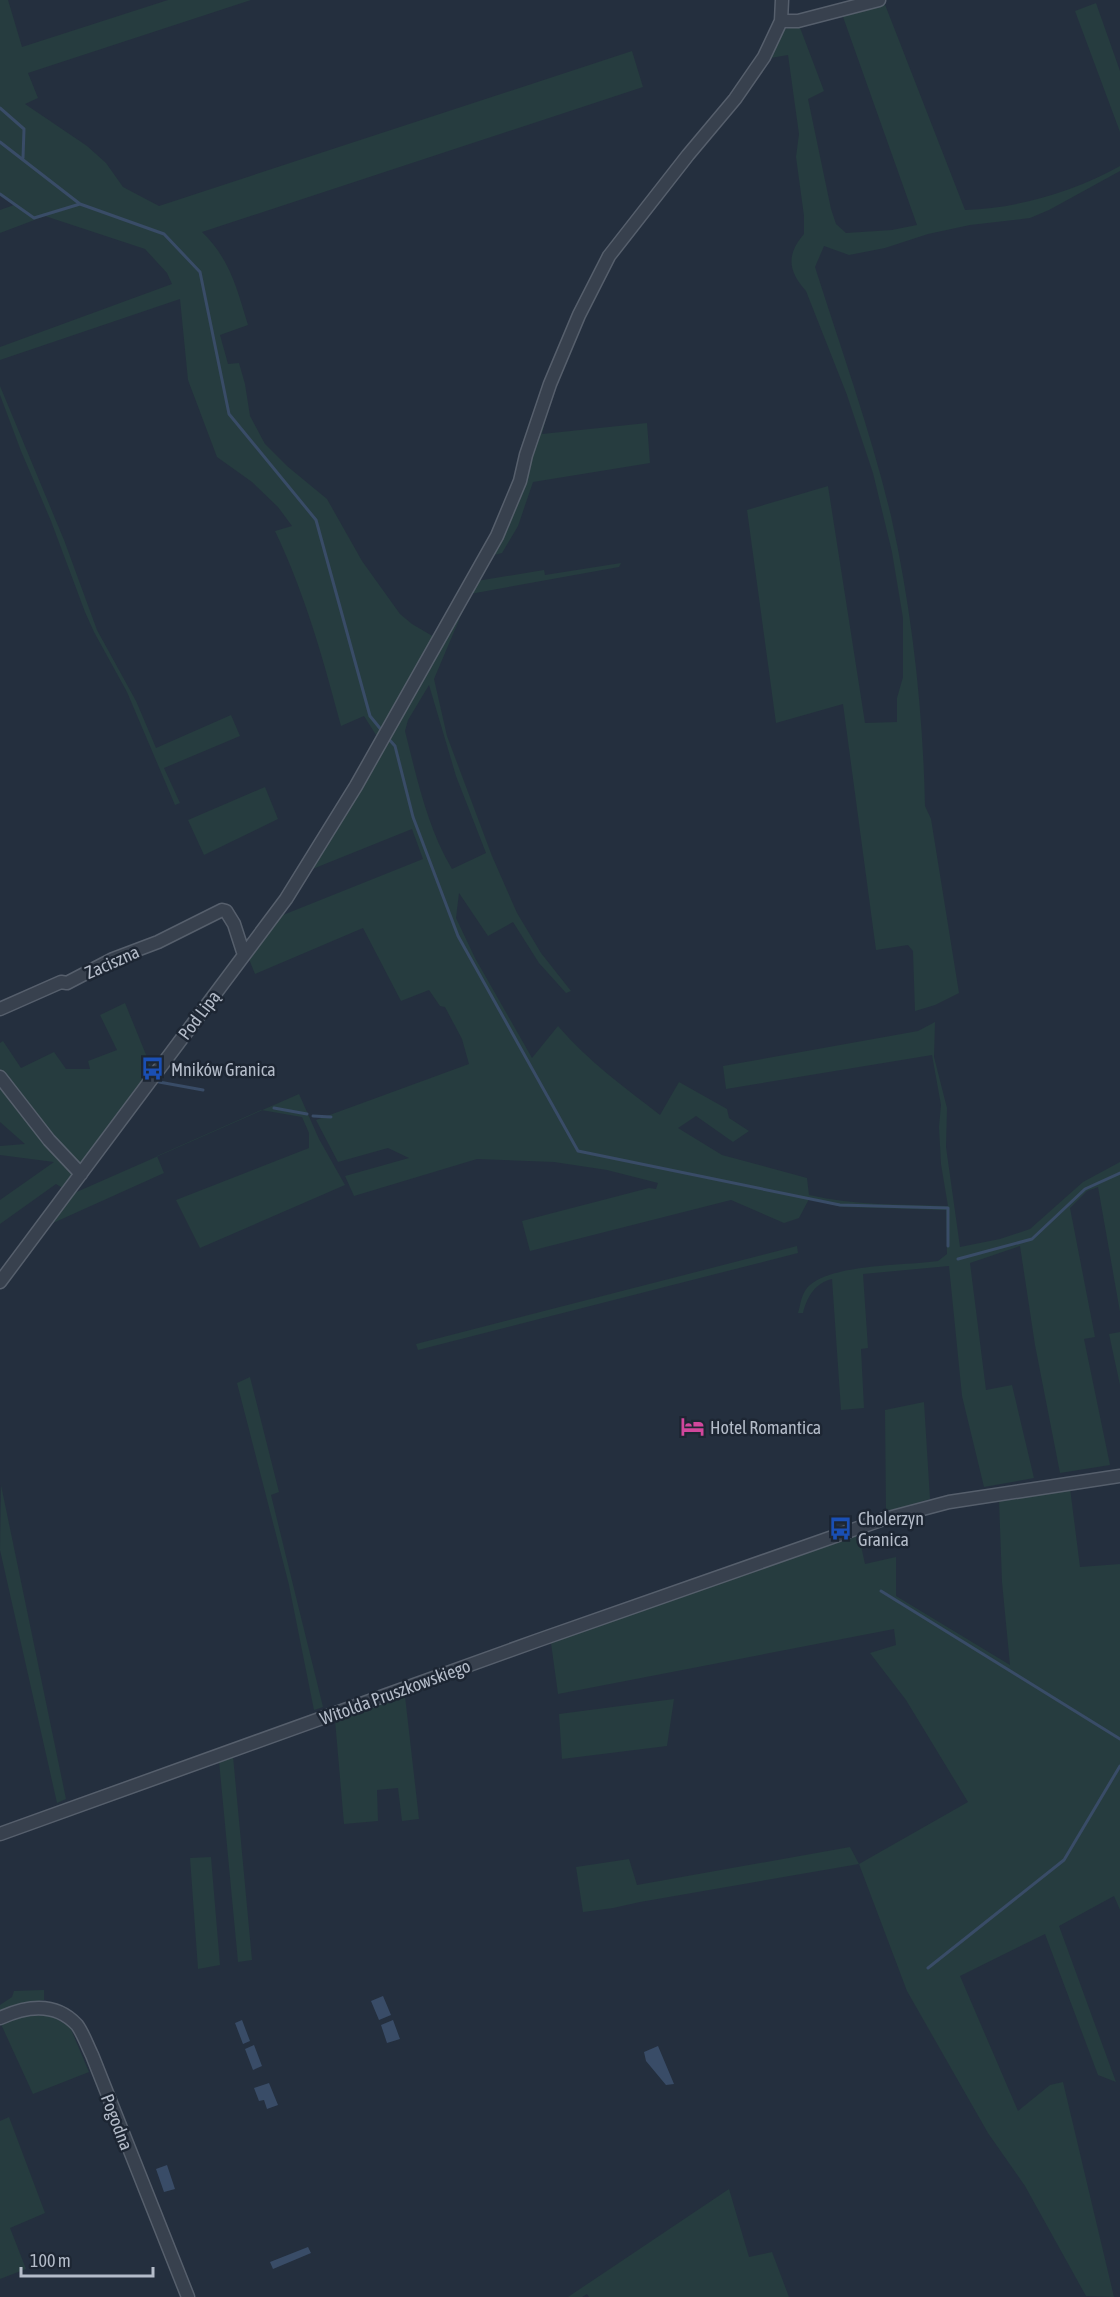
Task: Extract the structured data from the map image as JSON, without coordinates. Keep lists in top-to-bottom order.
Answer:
{
  "streets": {
    "street": [
      "Zaciszna",
      "Pod Lipą",
      "Witolda Pruszkowskiego",
      "Pogodna"
    ]
  },
  "crossings": [
    ["Zaciszna", "Pod Lipą"]
  ],
  "places": {
    "bus stop": ["Mników Granica", "Cholerzyn Granica"],
    "hotel": ["Hotel Romantica"]
  },
  "scale_bar": "100 m"
}
